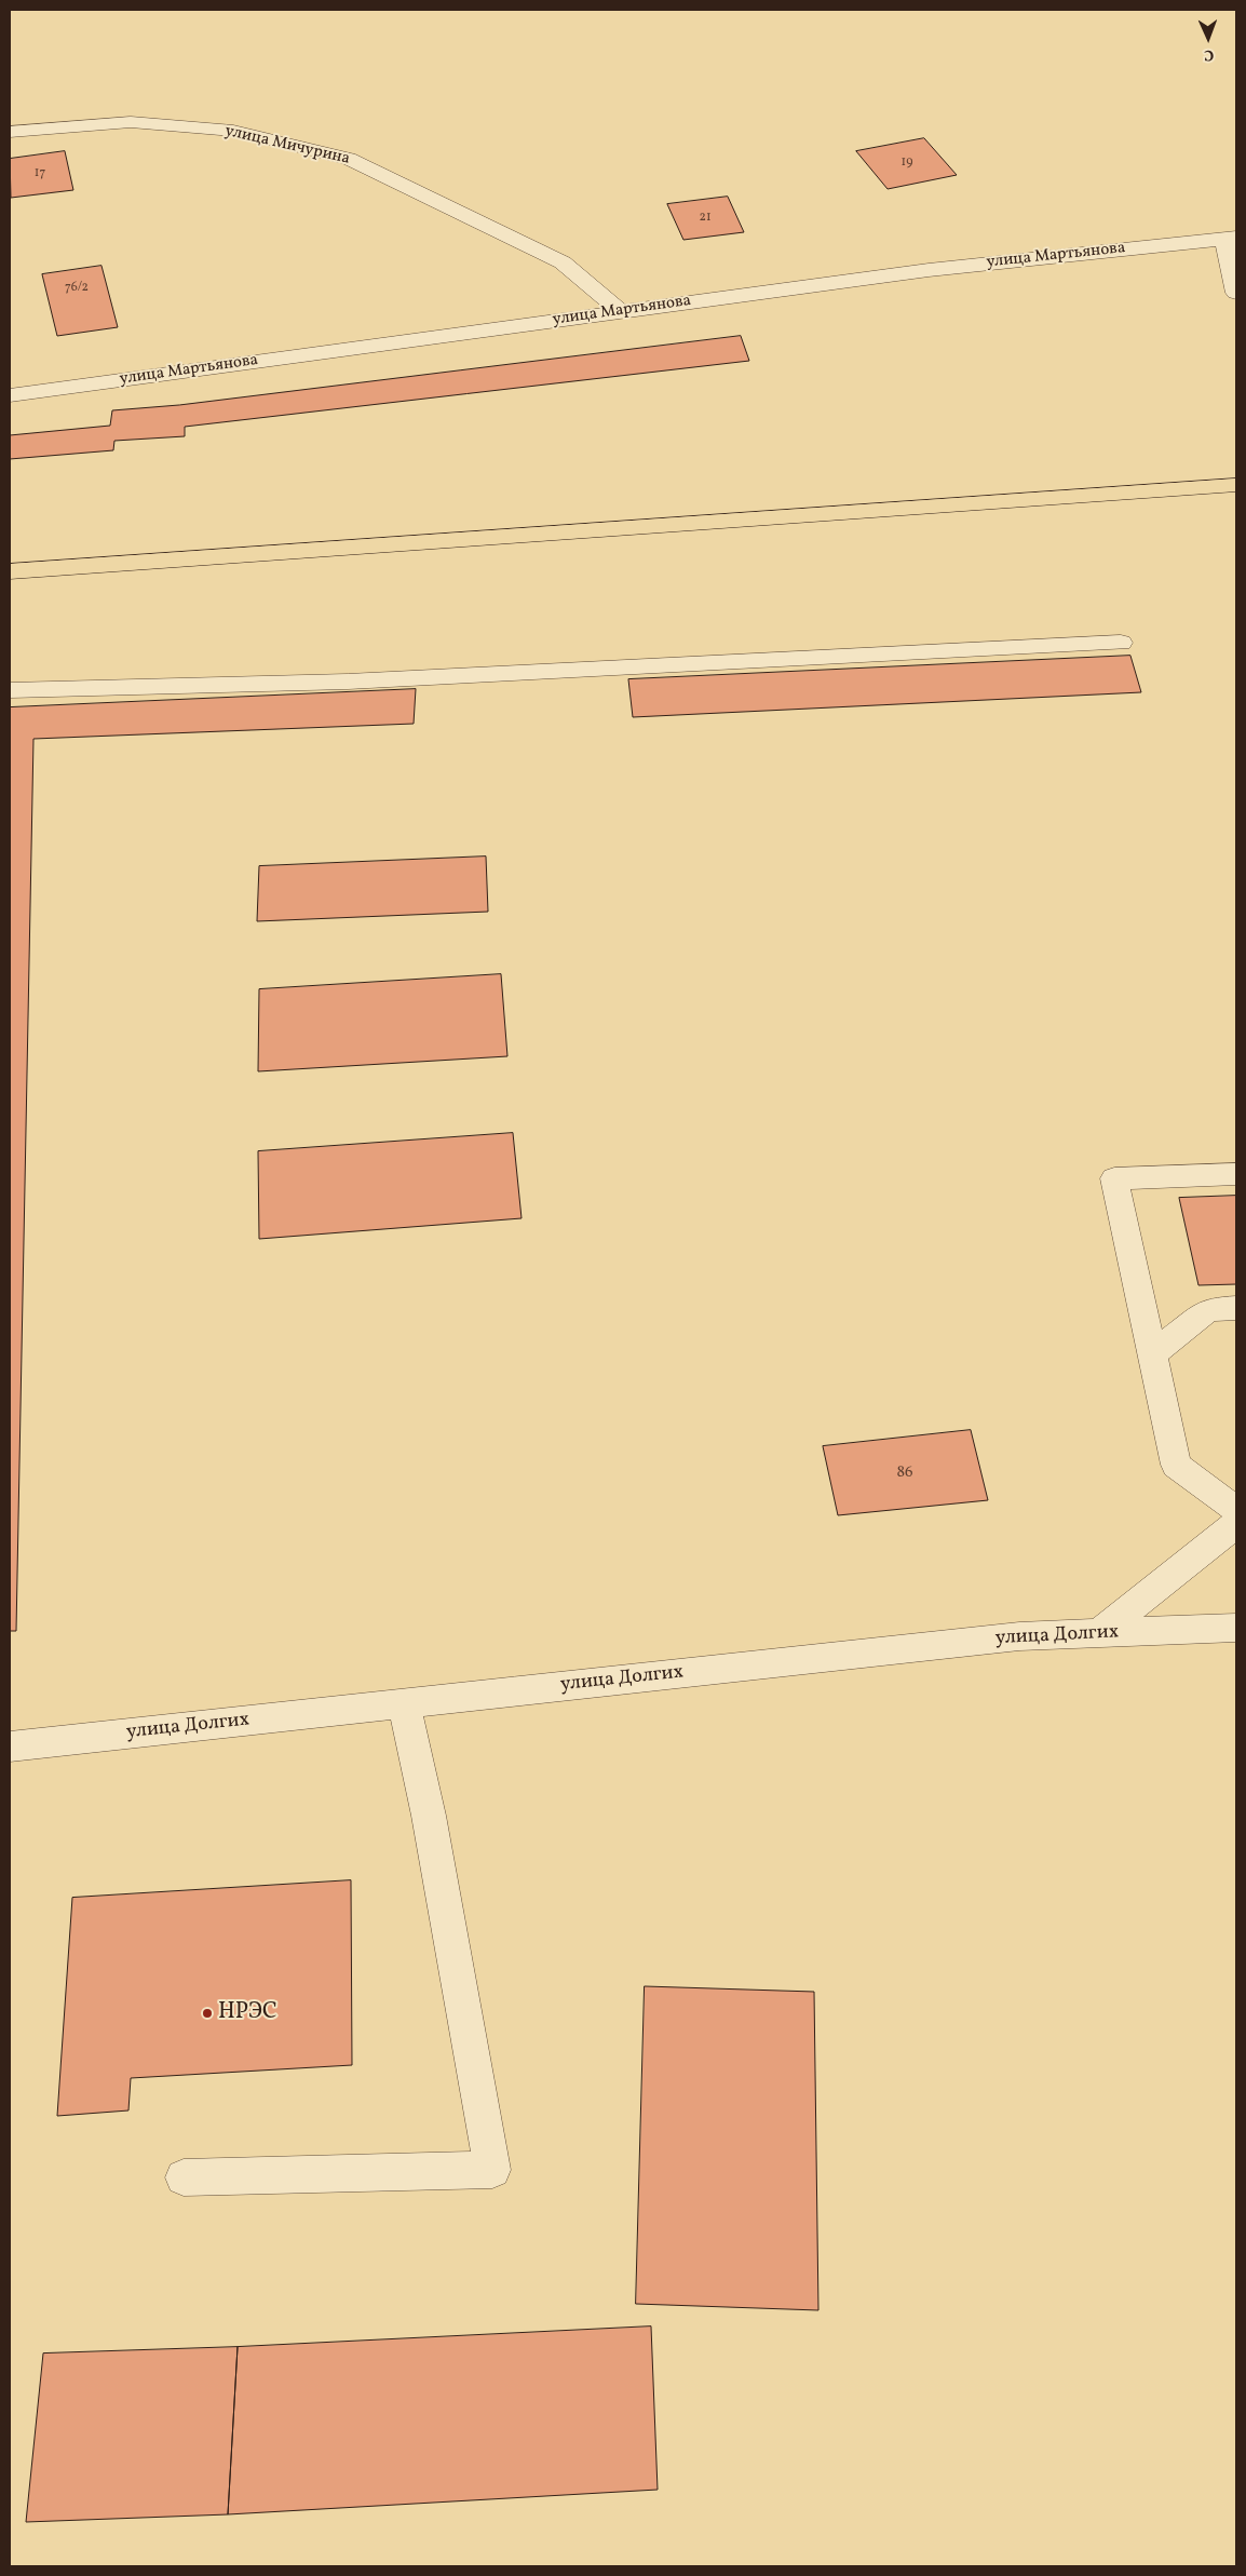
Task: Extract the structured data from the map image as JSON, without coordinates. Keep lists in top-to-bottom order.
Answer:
{
  "streets": {
    "street": ["улица Мичурина", "улица Мартьянова", "улица Долгих"]
  },
  "crossings": [
    ["улица Мичурина", "улица Мартьянова"]
  ],
  "places": ["НРЭС"],
  "house_numbers": [
    "19",
    "17",
    "21",
    "76/2",
    "86"
  ],
  "north": "bottom"
}
